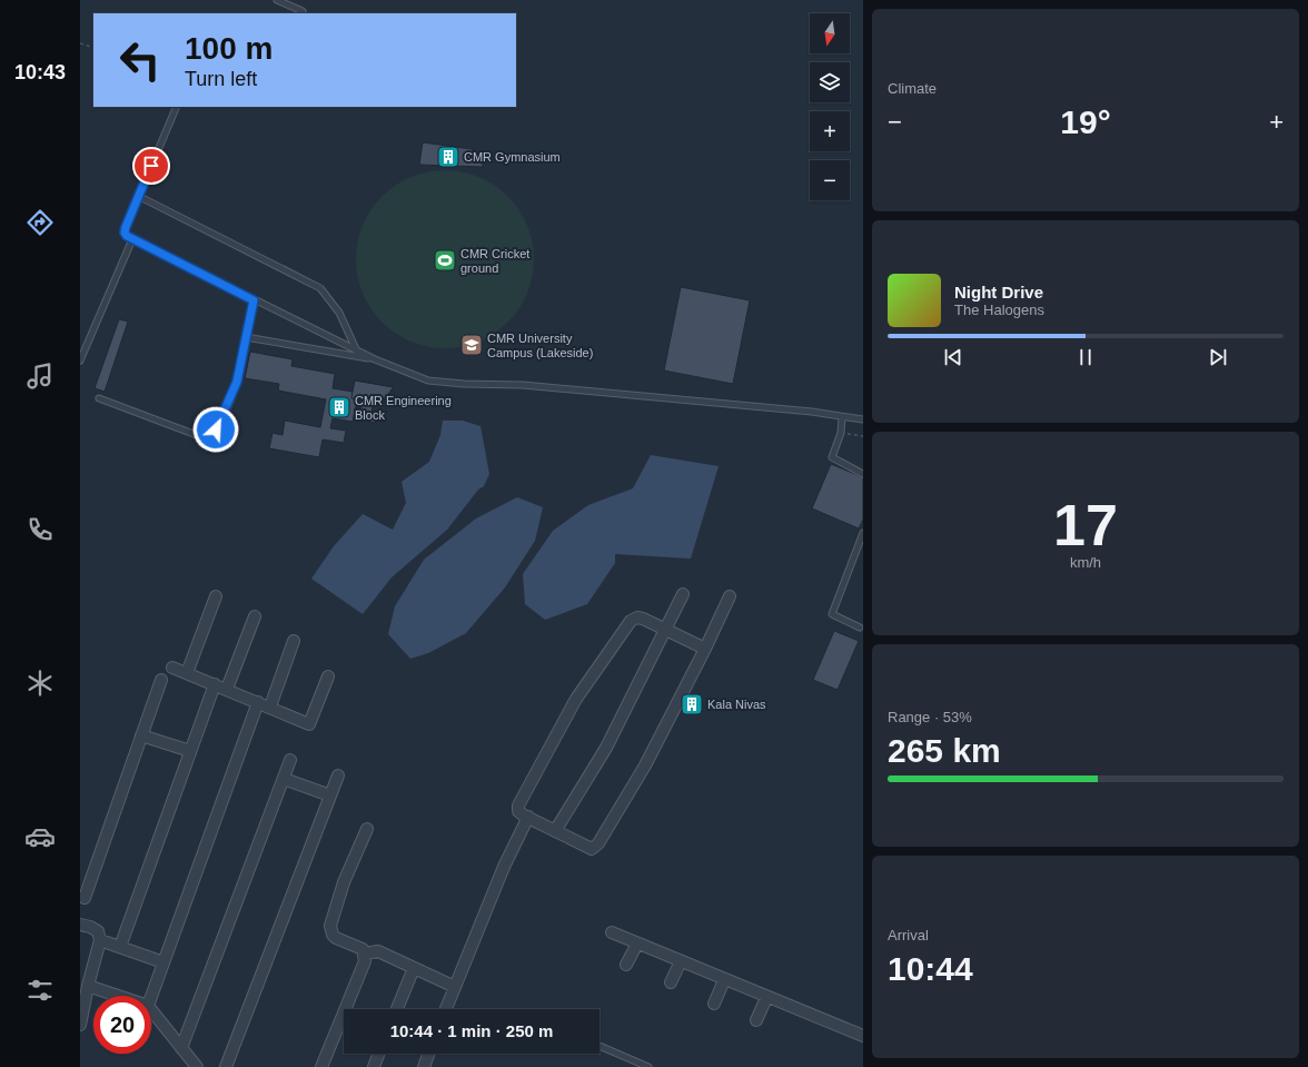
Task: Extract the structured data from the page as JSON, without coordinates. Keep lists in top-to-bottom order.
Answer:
{
  "places": {
    "building": ["CMR Gymnasium", "CMR Engineering Block", "Kala Nivas"],
    "sports": ["CMR Cricket ground"],
    "school or university": ["CMR University Campus (Lakeside)"]
  },
  "north": "bottom",
  "page": {
    "tabs": "10:43",
    "tile": [
      "Climate",
      ["17", "km/h"],
      ["Range · 53%", "265 km"],
      ["Arrival", "10:44"]
    ],
    "map_buttons": ["+", "−"],
    "turn": ["100 m", "Turn left"],
    "heat": ["−", "19°", "+"],
    "song": ["Night Drive", "The Halogens"],
    "limit": "20",
    "trip": "10:44 · 1 min · 250 m"
  }
}
